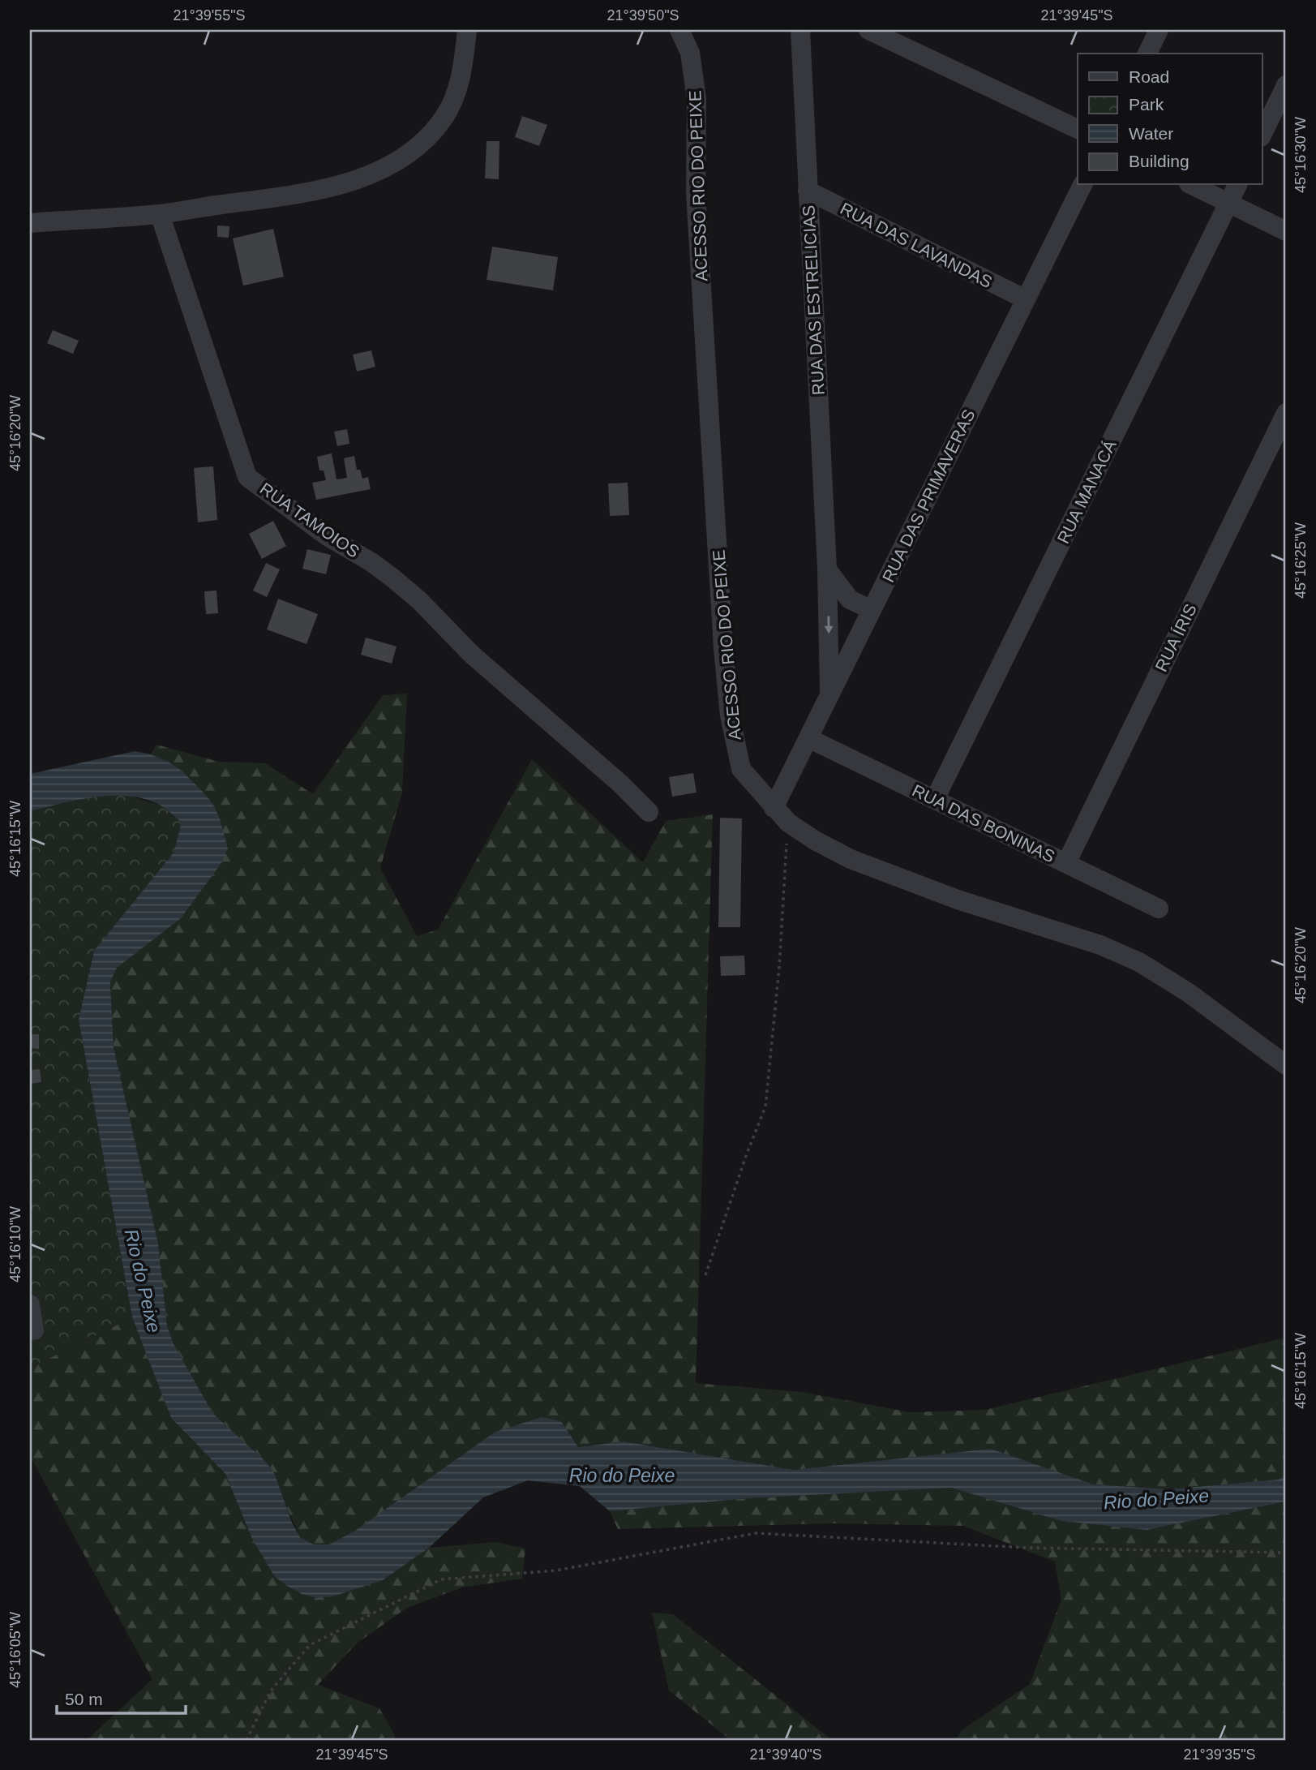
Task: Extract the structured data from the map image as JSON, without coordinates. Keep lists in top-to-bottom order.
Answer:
{
  "streets": {
    "street": [
      "ACESSO RIO DO PEIXE",
      "RUA DAS LAVANDAS",
      "RUA DAS ESTRELICIAS",
      "RUA MANACÁ",
      "RUA DAS PRIMAVERAS",
      "RUA TAMOIOS",
      "RUA ÍRIS",
      "RUA DAS BONINAS"
    ]
  },
  "crossings": [
    ["ACESSO RIO DO PEIXE", "RUA DAS PRIMAVERAS"],
    ["RUA DAS LAVANDAS", "RUA DAS ESTRELICIAS"],
    ["RUA DAS LAVANDAS", "RUA DAS PRIMAVERAS"],
    ["RUA DAS ESTRELICIAS", "RUA DAS PRIMAVERAS"],
    ["RUA MANACÁ", "RUA DAS BONINAS"],
    ["RUA DAS PRIMAVERAS", "RUA DAS BONINAS"],
    ["RUA ÍRIS", "RUA DAS BONINAS"]
  ],
  "water": ["Rio do Peixe"],
  "legend": [
    "Road",
    "Park",
    "Water",
    "Building"
  ],
  "scale_bar": "50 m",
  "coordinates": [
    "21°39'55\"S",
    "21°39'50\"S",
    "21°39'45\"S",
    "45°16'30\"W",
    "45°16'20\"W",
    "45°16'25\"W",
    "45°16'15\"W",
    "45°16'10\"W",
    "45°16'05\"W",
    "21°39'40\"S",
    "21°39'35\"S"
  ]
}
